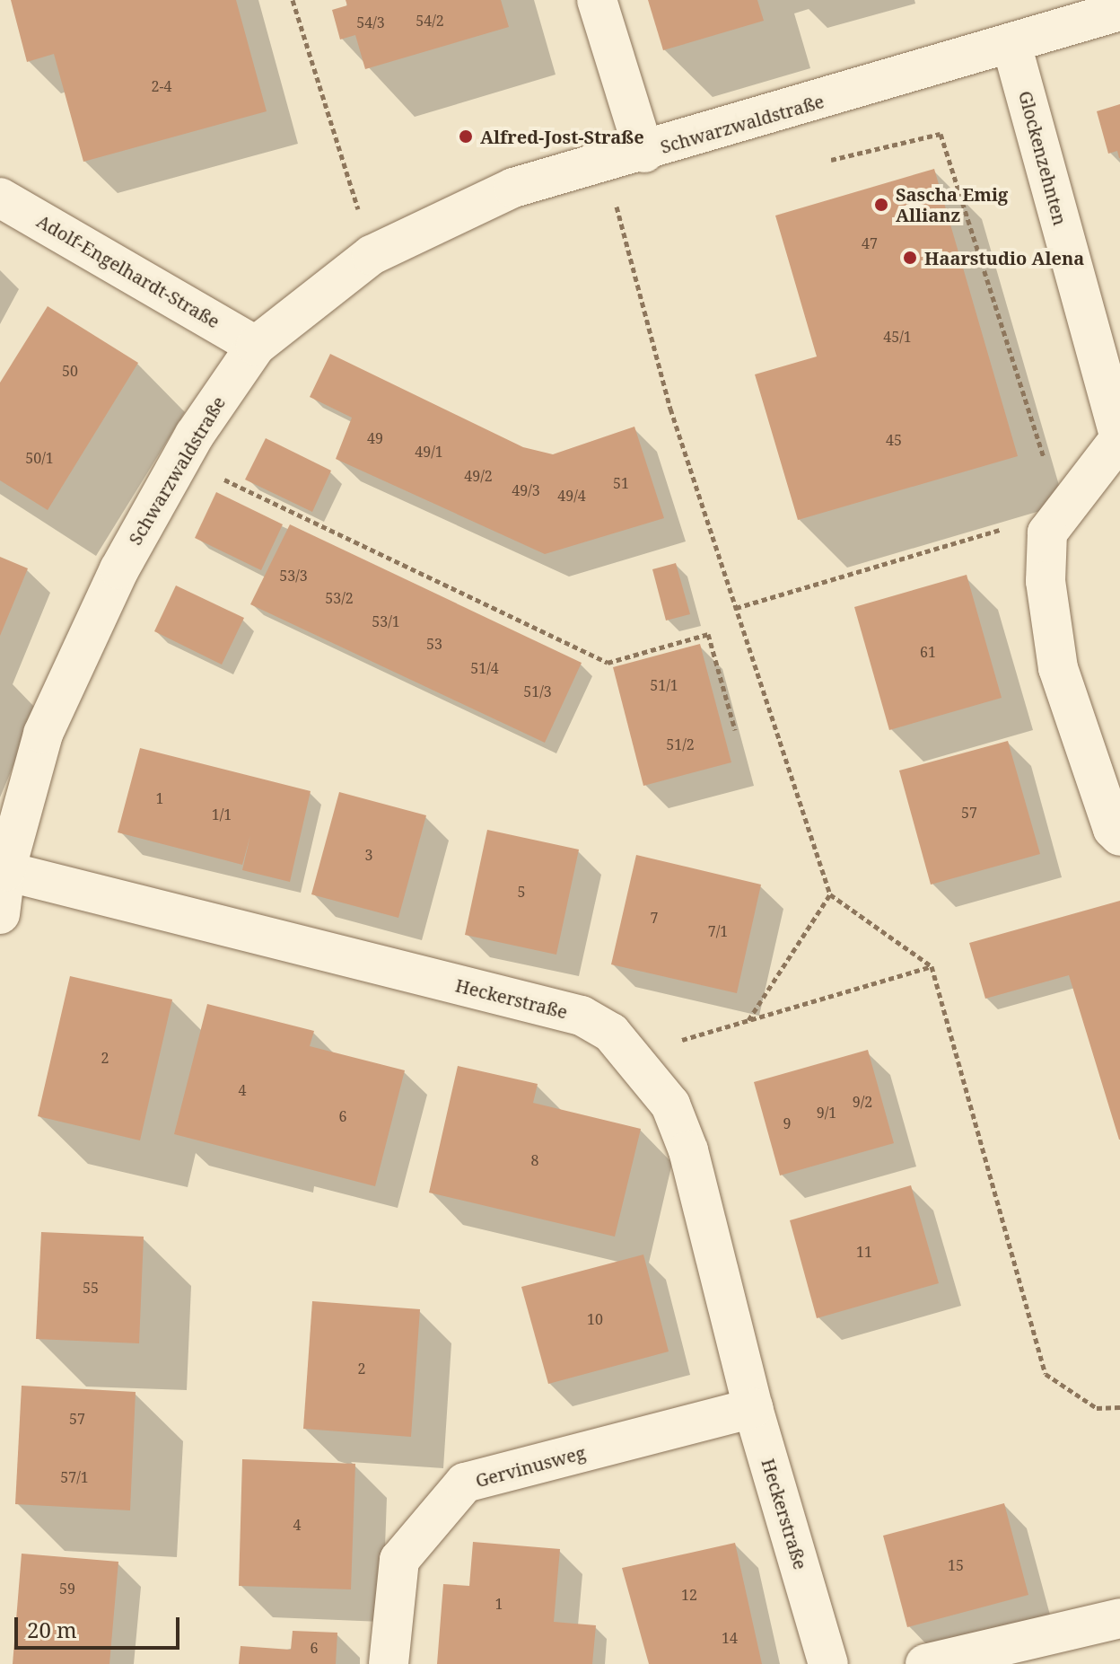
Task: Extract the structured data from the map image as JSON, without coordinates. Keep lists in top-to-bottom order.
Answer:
{
  "streets": {
    "street": [
      "Schwarzwaldstraße",
      "Glockenzehnten",
      "Adolf-Engelhardt-Straße",
      "Heckerstraße",
      "Gervinusweg"
    ]
  },
  "crossings": [
    ["Schwarzwaldstraße", "Glockenzehnten"],
    ["Schwarzwaldstraße", "Adolf-Engelhardt-Straße"],
    ["Schwarzwaldstraße", "Heckerstraße"],
    ["Heckerstraße", "Gervinusweg"]
  ],
  "places": ["Alfred-Jost-Straße", "Sascha Emig Allianz", "Haarstudio Alena"],
  "house_numbers": [
    "54/2",
    "54/3",
    "2-4",
    "47",
    "45/1",
    "50",
    "49",
    "45",
    "49/1",
    "50/1",
    "49/2",
    "51",
    "49/3",
    "49/4",
    "53/3",
    "53/2",
    "53/1",
    "53",
    "61",
    "51/4",
    "51/1",
    "51/3",
    "51/2",
    "1",
    "57",
    "1/1",
    "3",
    "5",
    "7",
    "7/1",
    "2",
    "4",
    "9/2",
    "9/1",
    "6",
    "9",
    "8",
    "11",
    "55",
    "10",
    "2",
    "57",
    "57/1",
    "4",
    "15",
    "59",
    "12",
    "1",
    "14",
    "6"
  ],
  "scale_bar": "20 m"
}
